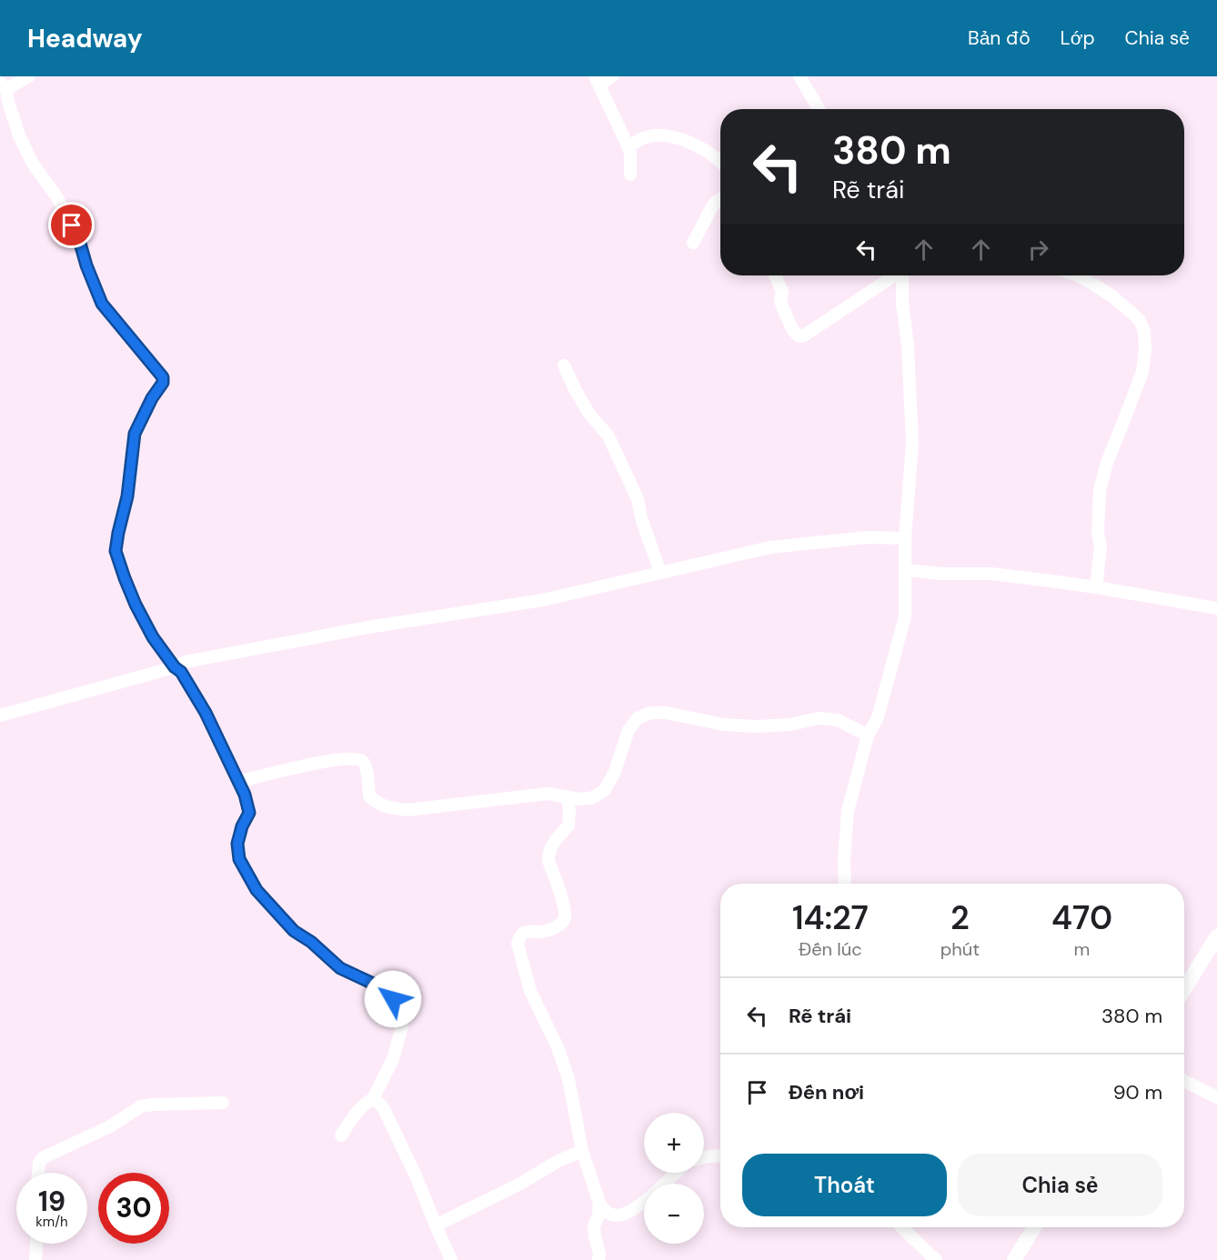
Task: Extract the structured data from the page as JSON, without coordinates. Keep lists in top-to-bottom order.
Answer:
{
  "page": {
    "header": "Headway",
    "nav": ["Bản đồ", "Lớp", "Chia sẻ"],
    "turn": ["380 m", "Rẽ trái"],
    "eta": [
      "14:27",
      "Đến lúc",
      "2",
      "phút",
      "470",
      "m"
    ],
    "list": [
      {
        "name": "Rẽ trái",
        "value": "380 m"
      },
      {
        "name": "Đến nơi",
        "value": "90 m"
      }
    ],
    "map_buttons": ["+", "−"],
    "buttons": ["Thoát", "Chia sẻ"],
    "speed": "19 km/h",
    "limit": "30"
  }
}
